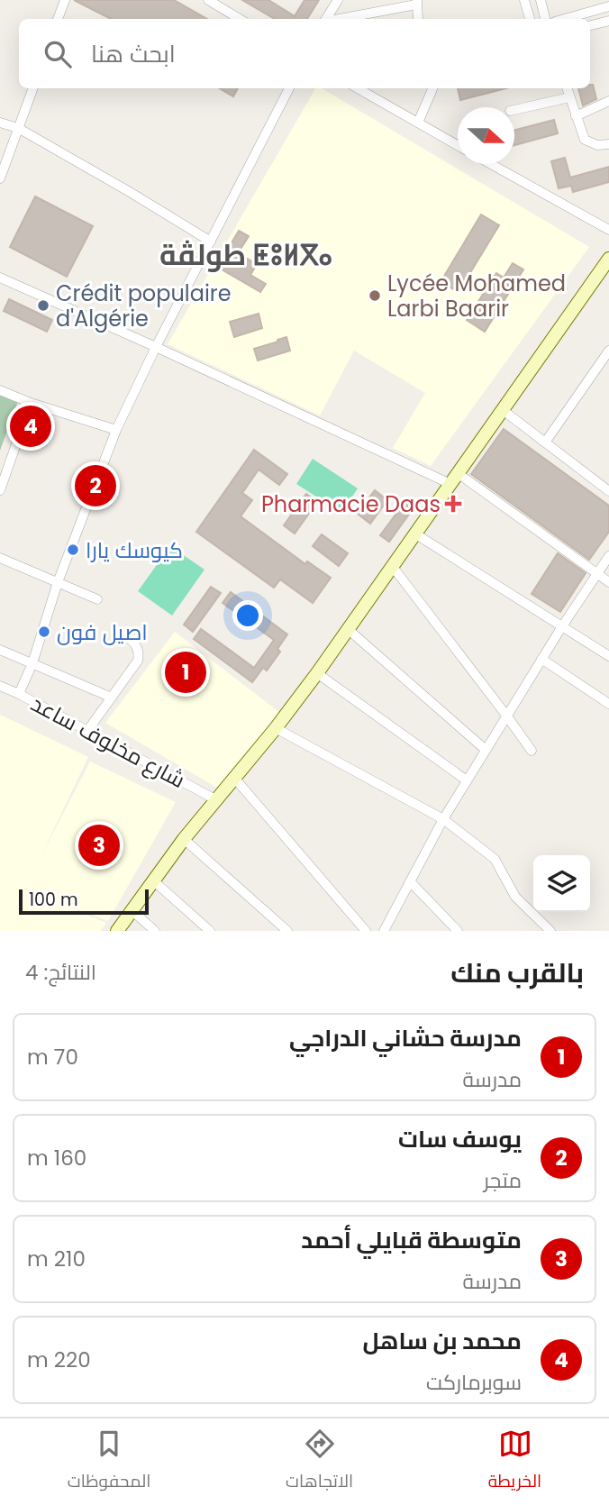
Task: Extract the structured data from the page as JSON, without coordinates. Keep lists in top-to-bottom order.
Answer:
{
  "streets": {
    "street": ["شارع مخلوف ساعد"]
  },
  "districts": ["طولڤة ⵟⵓⵍⴳⴰ"],
  "places": {
    "other": [
      "Lycée Mohamed Larbi Baarir",
      "Crédit populaire d'Algérie",
      "كيوسك يارا",
      "اصيل فون"
    ],
    "health": ["Pharmacie Daas"]
  },
  "scale_bar": "100 m",
  "north": "right",
  "page": {
    "search": "ابحث هنا",
    "pins": [
      "4",
      "2",
      "1",
      "3"
    ],
    "scale": "100 m",
    "heading": ["بالقرب منك", "النتائج: 4"],
    "list": [
      {
        "mark": "1",
        "name": "مدرسة حشاني الدراجي",
        "note": "مدرسة",
        "value": "70 m"
      },
      {
        "mark": "2",
        "name": "يوسف سات",
        "note": "متجر",
        "value": "160 m"
      },
      {
        "mark": "3",
        "name": "متوسطة قبايلي أحمد",
        "note": "مدرسة",
        "value": "210 m"
      },
      {
        "mark": "4",
        "name": "محمد بن ساهل",
        "note": "سوبرماركت",
        "value": "220 m"
      }
    ],
    "nav": ["الخريطة", "الاتجاهات", "المحفوظات"]
  }
}
